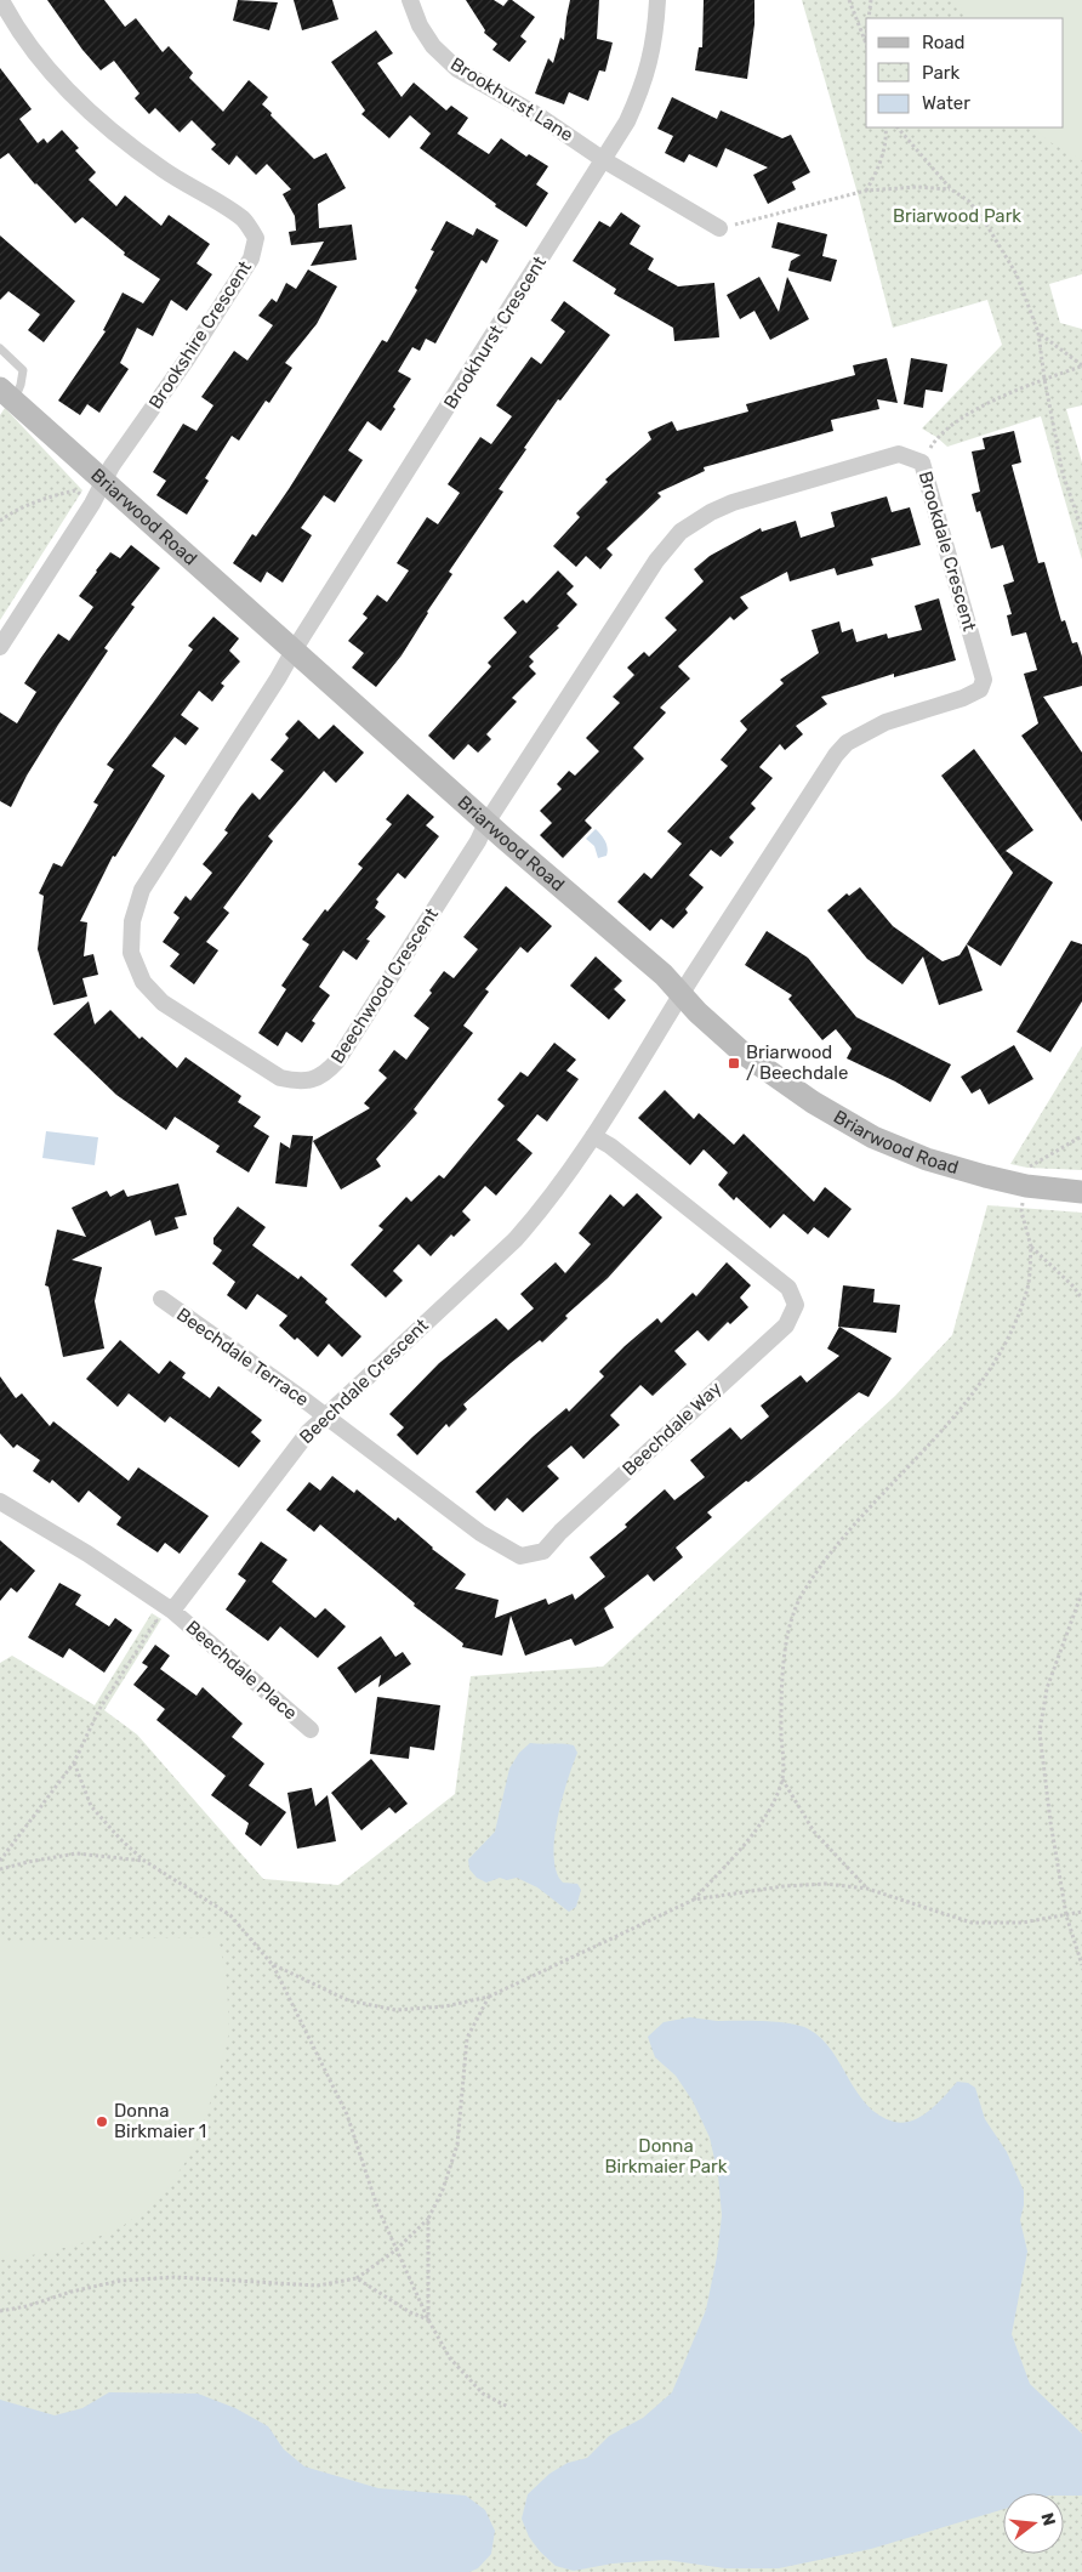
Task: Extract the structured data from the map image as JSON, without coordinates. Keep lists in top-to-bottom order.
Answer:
{
  "streets": {
    "street": [
      "Brookhurst Lane",
      "Brookhurst Crescent",
      "Brookshire Crescent",
      "Briarwood Road",
      "Brookdale Crescent",
      "Beechwood Crescent",
      "Beechdale Terrace",
      "Beechdale Crescent",
      "Beechdale Way",
      "Beechdale Place"
    ]
  },
  "crossings": [
    ["Brookhurst Lane", "Brookhurst Crescent"],
    ["Brookhurst Crescent", "Briarwood Road"],
    ["Brookhurst Crescent", "Beechwood Crescent"],
    ["Brookshire Crescent", "Briarwood Road"],
    ["Briarwood Road", "Brookdale Crescent"],
    ["Briarwood Road", "Beechwood Crescent"],
    ["Briarwood Road", "Beechdale Crescent"],
    ["Brookdale Crescent", "Beechwood Crescent"],
    ["Brookdale Crescent", "Beechdale Crescent"],
    ["Beechdale Terrace", "Beechdale Crescent"],
    ["Beechdale Terrace", "Beechdale Way"],
    ["Beechdale Crescent", "Beechdale Way"],
    ["Beechdale Crescent", "Beechdale Place"]
  ],
  "parks": ["Briarwood Park", "Donna Birkmaier Park"],
  "places": {
    "transit": ["Briarwood / Beechdale"],
    "other": ["Donna Birkmaier 1"]
  },
  "legend": ["Road", "Park", "Water"],
  "north": "right"
}
